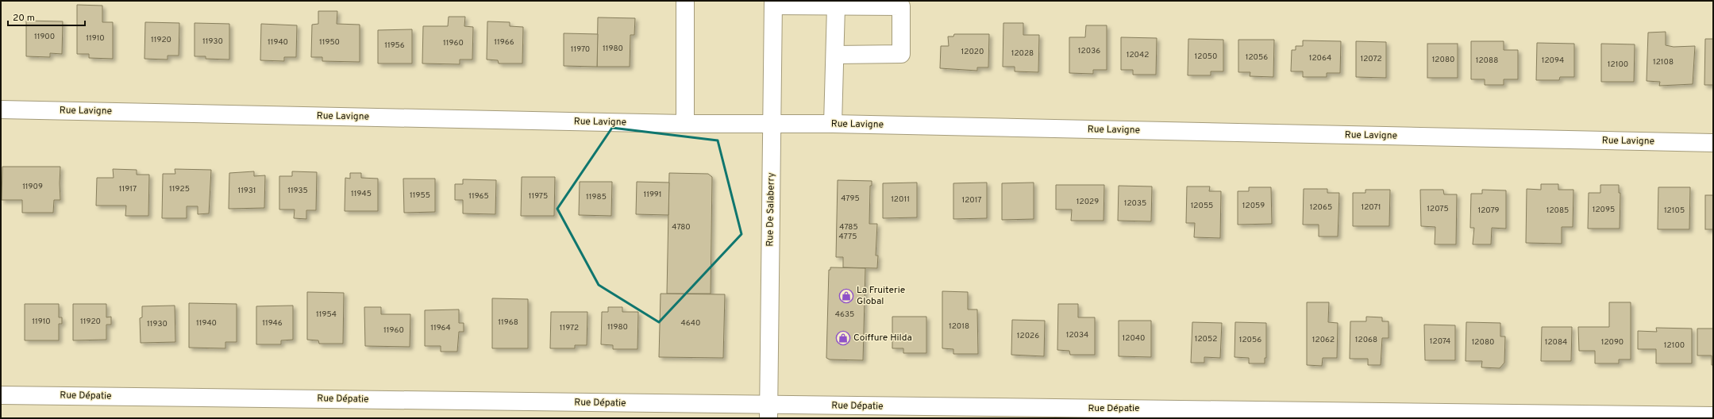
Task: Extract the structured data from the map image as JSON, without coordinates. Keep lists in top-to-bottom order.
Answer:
{
  "streets": {
    "street": ["Rue Lavigne", "Rue De Salaberry", "Rue Dépatie"]
  },
  "crossings": [
    ["Rue Lavigne", "Rue De Salaberry"],
    ["Rue De Salaberry", "Rue Dépatie"]
  ],
  "places": {
    "shop": ["La Fruiterie Global", "Coiffure Hilda"]
  },
  "house_numbers": [
    "11900",
    "11910",
    "11920",
    "11930",
    "11940",
    "11950",
    "11966",
    "11960",
    "11956",
    "11980",
    "11970",
    "12036",
    "12020",
    "12028",
    "12042",
    "12050",
    "12056",
    "12064",
    "12072",
    "12080",
    "12088",
    "12094",
    "12108",
    "12100",
    "11909",
    "11917",
    "11925",
    "11931",
    "11935",
    "11945",
    "11991",
    "11955",
    "11965",
    "11975",
    "11985",
    "4795",
    "12011",
    "12017",
    "12029",
    "12035",
    "12055",
    "12059",
    "12065",
    "12071",
    "12075",
    "12095",
    "12079",
    "12085",
    "12105",
    "4780",
    "4785",
    "4775",
    "11954",
    "4635",
    "11910",
    "11920",
    "11968",
    "11940",
    "11946",
    "4640",
    "11930",
    "12018",
    "11980",
    "11964",
    "11972",
    "11960",
    "12034",
    "12026",
    "12040",
    "12052",
    "12056",
    "12062",
    "12068",
    "12074",
    "12080",
    "12084",
    "12090",
    "12100"
  ],
  "scale_bar": "20 m"
}
